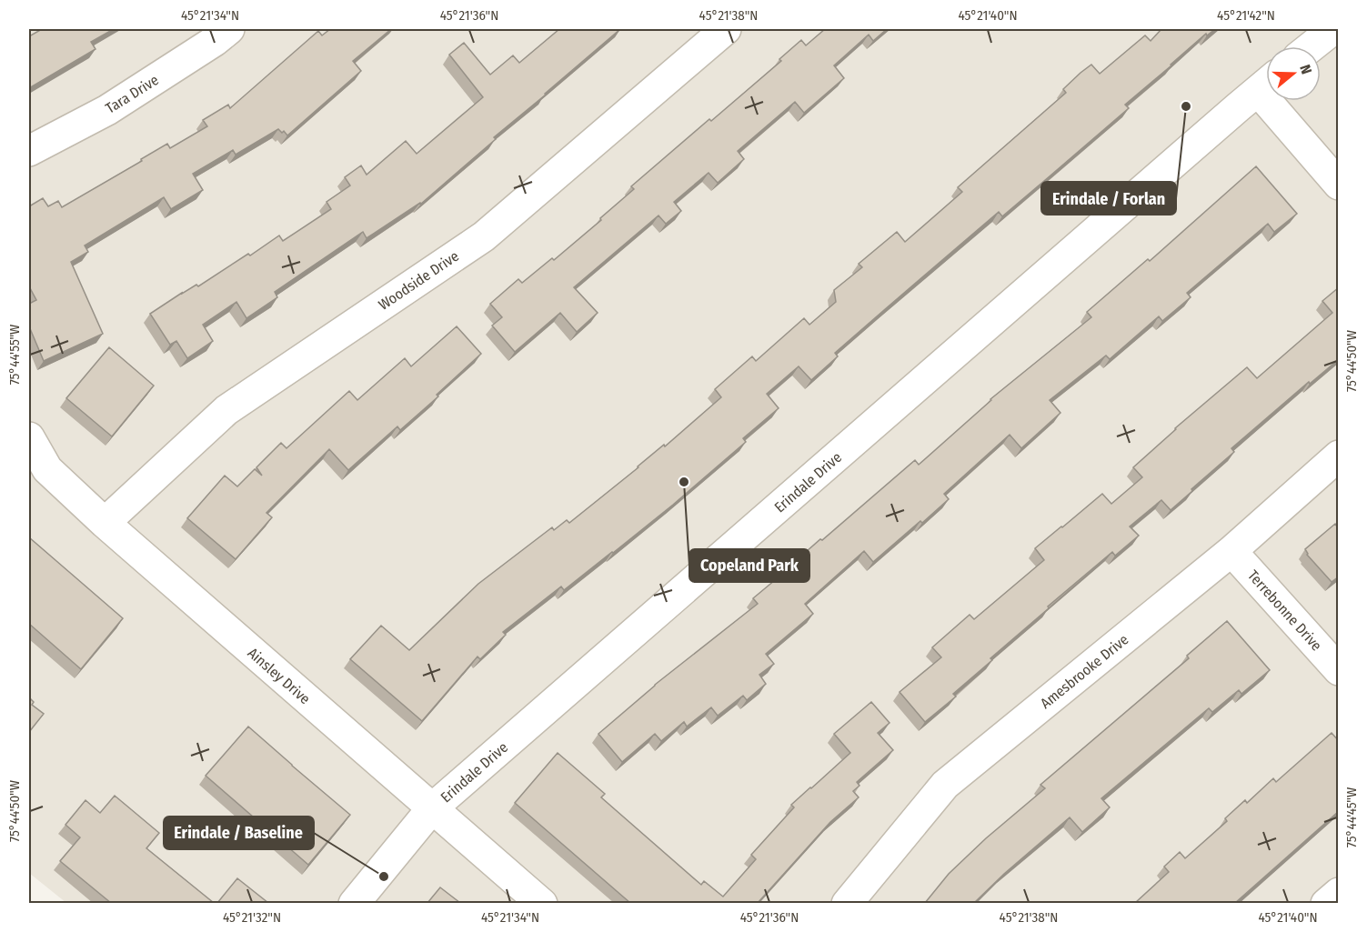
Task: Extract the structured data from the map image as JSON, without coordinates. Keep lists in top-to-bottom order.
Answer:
{
  "streets": {
    "street": [
      "Tara Drive",
      "Woodside Drive",
      "Erindale Drive",
      "Terrebonne Drive",
      "Amesbrooke Drive",
      "Ainsley Drive"
    ]
  },
  "crossings": [
    ["Woodside Drive", "Ainsley Drive"],
    ["Erindale Drive", "Ainsley Drive"],
    ["Terrebonne Drive", "Amesbrooke Drive"]
  ],
  "places": ["Erindale / Forlan", "Copeland Park", "Erindale / Baseline"],
  "north": "right",
  "coordinates": [
    "45°21'34\"N",
    "45°21'36\"N",
    "45°21'38\"N",
    "45°21'40\"N",
    "45°21'42\"N",
    "75°44'55\"W",
    "75°44'50\"W",
    "75°44'45\"W",
    "45°21'32\"N"
  ]
}
